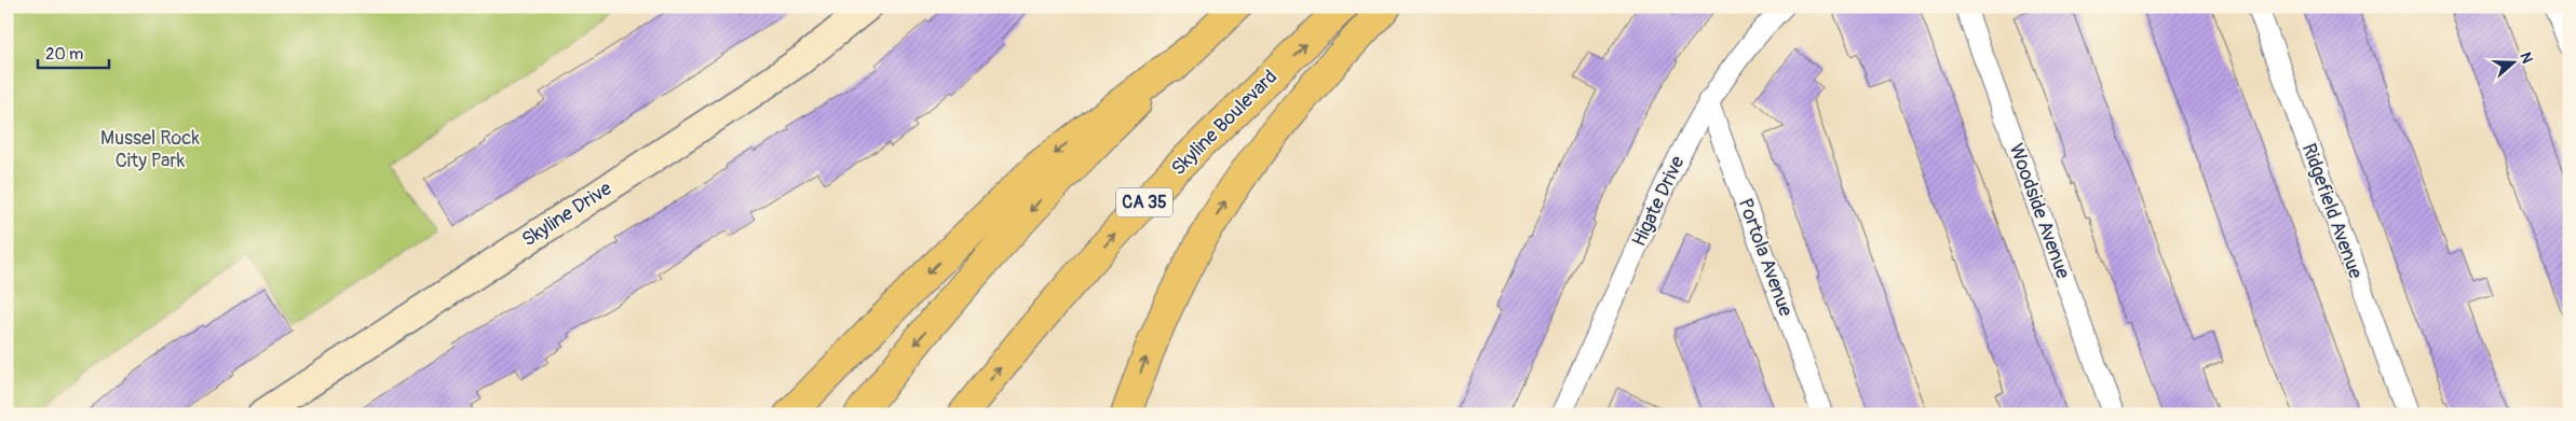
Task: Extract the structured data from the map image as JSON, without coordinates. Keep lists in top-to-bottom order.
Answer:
{
  "streets": {
    "main road": ["Skyline Boulevard", "CA 35"],
    "street": [
      "Higate Drive",
      "Woodside Avenue",
      "Ridgefield Avenue",
      "Skyline Drive",
      "Portola Avenue"
    ]
  },
  "crossings": [
    ["Higate Drive", "Portola Avenue"]
  ],
  "parks": ["Mussel Rock City Park"],
  "scale_bar": "20 m",
  "north": "right"
}
